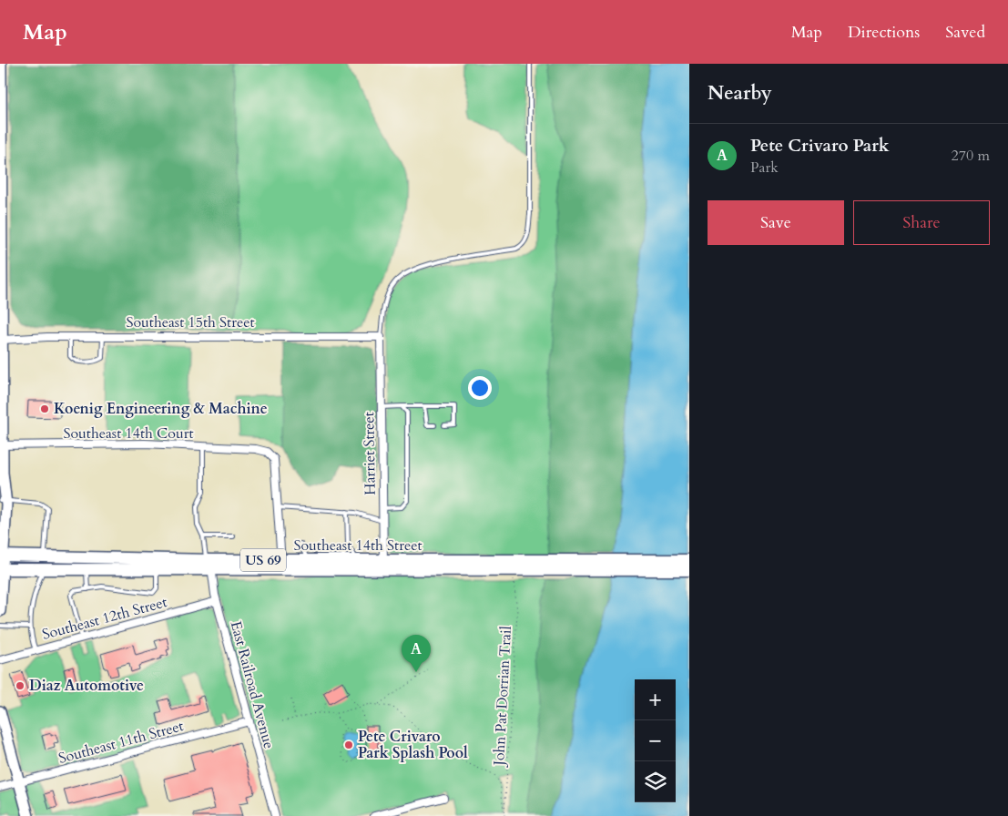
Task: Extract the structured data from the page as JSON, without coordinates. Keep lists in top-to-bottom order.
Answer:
{
  "streets": {
    "main road": ["Southeast 14th Street", "US 69"],
    "street": [
      "Southeast 15th Street",
      "Southeast 14th Court",
      "Harriet Street",
      "Southeast 12th Street",
      "East Railroad Avenue",
      "Southeast 11th Street"
    ],
    "path": ["John Pat Dorrian Trail"]
  },
  "crossings": [
    ["Southeast 15th Street", "Harriet Street"],
    ["Harriet Street", "Southeast 14th Street"],
    ["Southeast 14th Street", "East Railroad Avenue"],
    ["Southeast 12th Street", "East Railroad Avenue"],
    ["East Railroad Avenue", "Southeast 11th Street"]
  ],
  "places": ["Koenig Engineering & Machine", "Diaz Automotive", "Pete Crivaro Park Splash Pool"],
  "page": {
    "header": "Map",
    "nav": ["Map", "Directions", "Saved"],
    "heading": "Nearby",
    "list": [
      {
        "mark": "A",
        "name": "Pete Crivaro Park",
        "note": "Park",
        "value": "270 m"
      }
    ],
    "buttons": ["Save", "Share"],
    "pins": "A",
    "map_buttons": ["+", "−"]
  }
}
